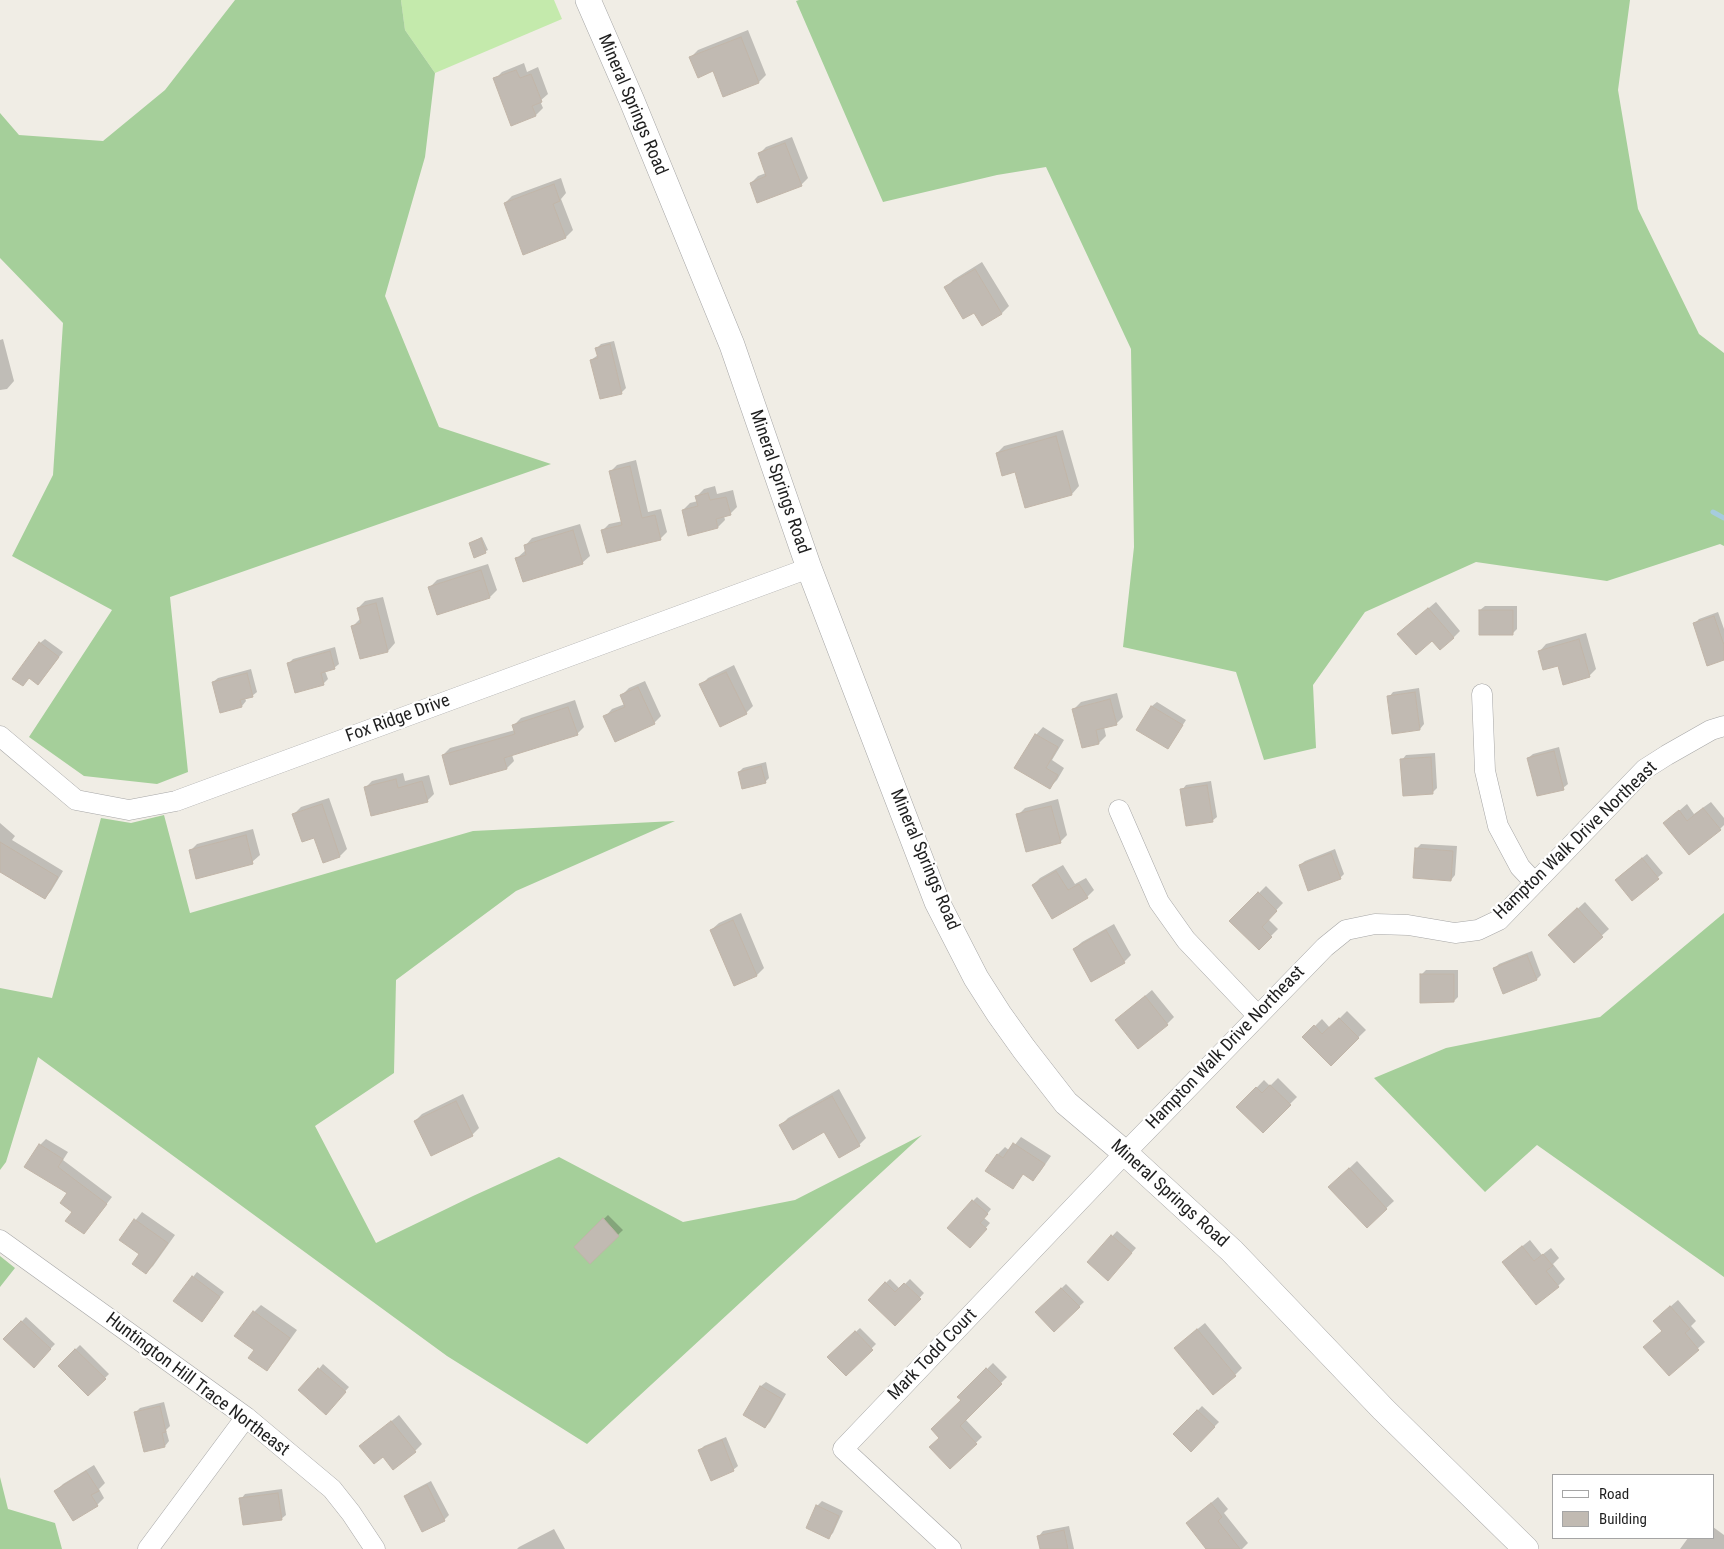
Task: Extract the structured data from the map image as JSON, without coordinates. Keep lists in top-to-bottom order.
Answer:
{
  "streets": {
    "street": [
      "Mineral Springs Road",
      "Fox Ridge Drive",
      "Hampton Walk Drive Northeast",
      "Mark Todd Court",
      "Huntington Hill Trace Northeast"
    ]
  },
  "crossings": [
    ["Mineral Springs Road", "Fox Ridge Drive"],
    ["Mineral Springs Road", "Hampton Walk Drive Northeast"],
    ["Mineral Springs Road", "Mark Todd Court"],
    ["Hampton Walk Drive Northeast", "Mark Todd Court"]
  ],
  "legend": ["Road", "Building"]
}
